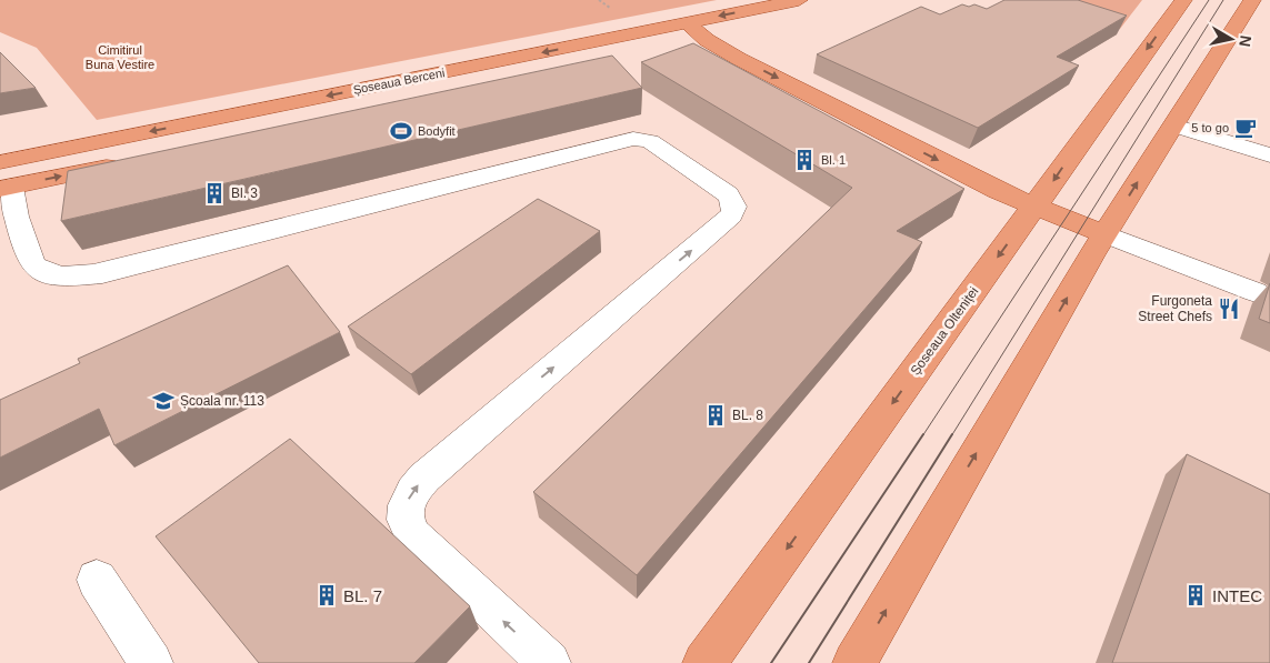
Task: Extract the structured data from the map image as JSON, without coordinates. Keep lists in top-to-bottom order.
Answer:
{
  "streets": {
    "main road": ["Șoseaua Berceni", "Șoseaua Olteniței"]
  },
  "one_way": ["Șoseaua Berceni"],
  "parks": ["Cimitirul Buna Vestire"],
  "places": {
    "cafe": ["5 to go"],
    "sports": ["Bodyfit"],
    "building": [
      "Bl. 1",
      "Bl. 3",
      "BL. 8",
      "BL. 7",
      "INTEC"
    ],
    "restaurant": ["Furgoneta Street Chefs"],
    "school or university": ["Școala nr. 113"]
  },
  "north": "right"
}
